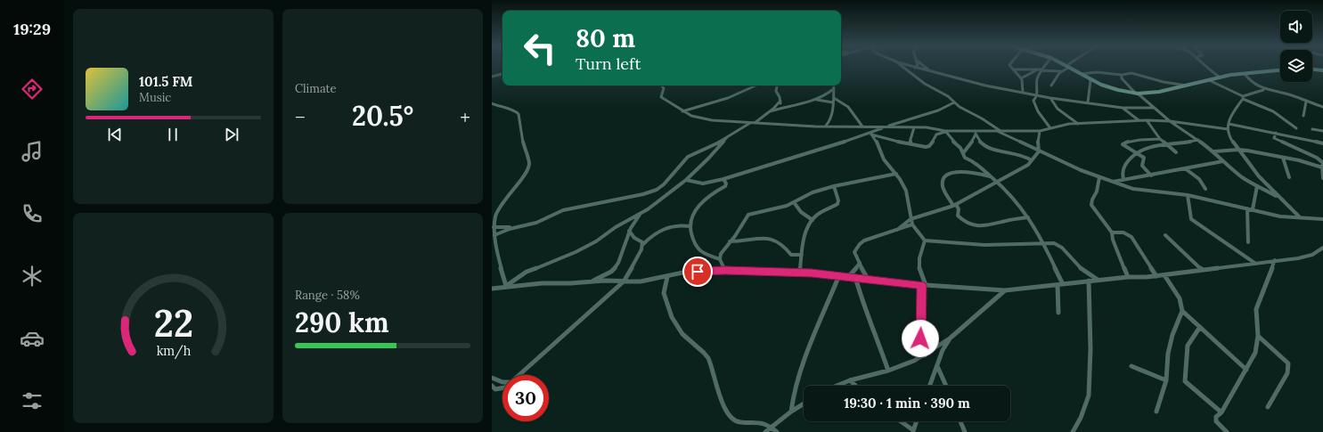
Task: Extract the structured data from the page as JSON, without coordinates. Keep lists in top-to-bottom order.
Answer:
{
  "page": {
    "tabs": "19:29",
    "tile": [
      "Climate",
      ["Range · 58%", "290 km"]
    ],
    "turn": ["80 m", "Turn left"],
    "song": ["101.5 FM", "Music"],
    "heat": ["−", "20.5°", "+"],
    "limit": "30",
    "trip": "19:30 · 1 min · 390 m",
    "gauge": ["22", "km/h"]
  }
}
